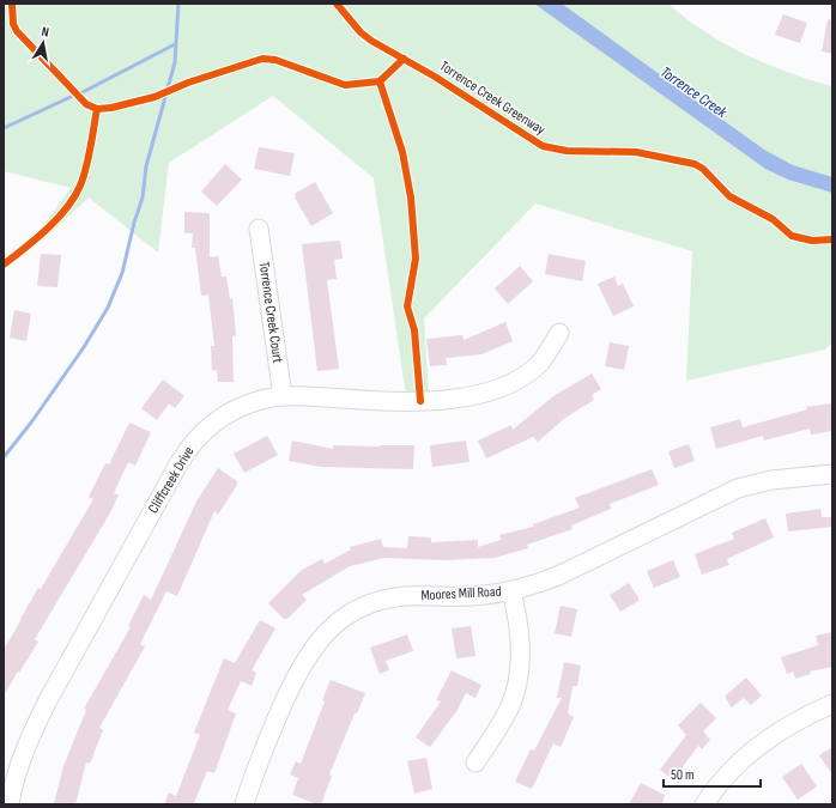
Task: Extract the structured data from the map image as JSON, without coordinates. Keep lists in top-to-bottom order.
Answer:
{
  "streets": {
    "street": ["Torrence Creek Court", "Cliffcreek Drive", "Moores Mill Road"],
    "cycle path": ["Torrence Creek Greenway"]
  },
  "crossings": [
    ["Torrence Creek Court", "Cliffcreek Drive"]
  ],
  "water": ["Torrence Creek"],
  "scale_bar": "50 m",
  "north": "top"
}
